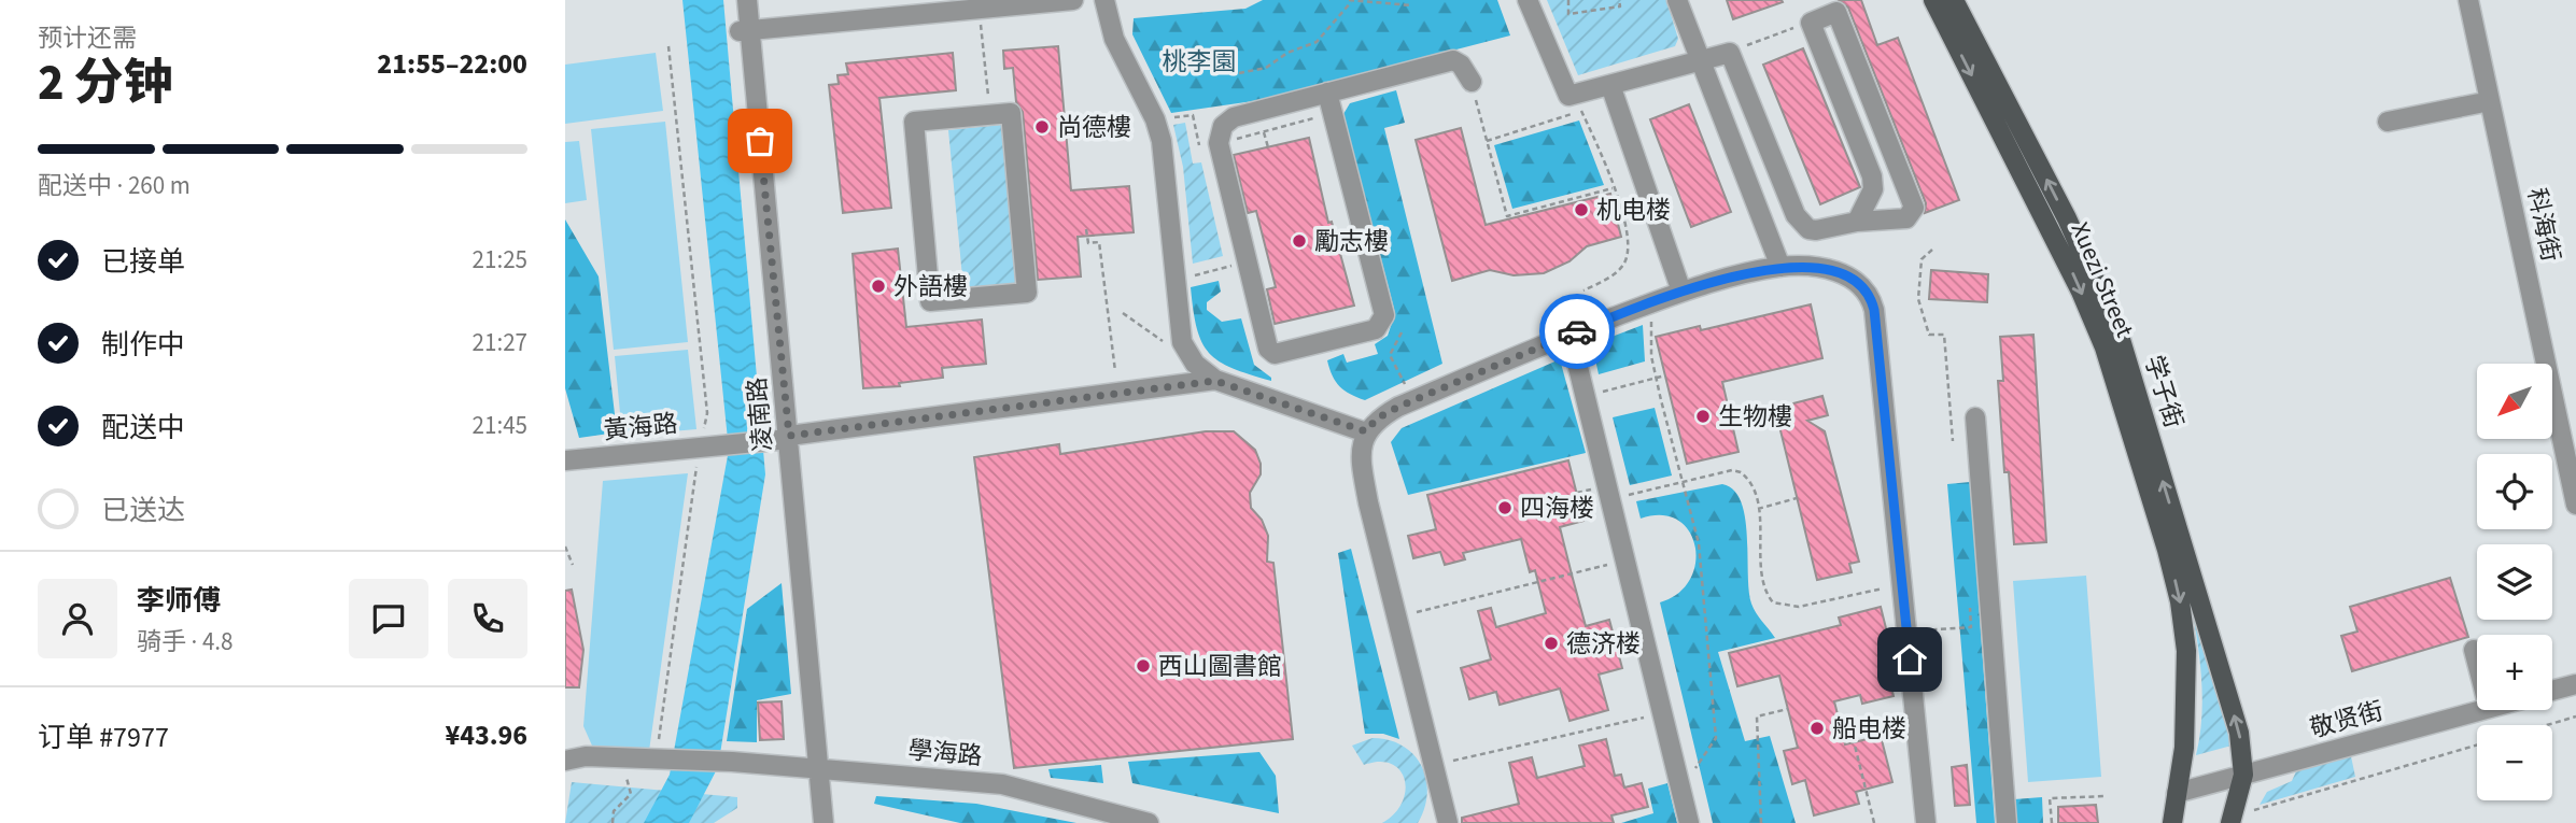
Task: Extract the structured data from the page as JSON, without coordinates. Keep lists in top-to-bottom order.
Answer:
{
  "streets": {
    "main road": ["Xuezi Street", "学子街"],
    "street": [
      "科海街",
      "凌南路",
      "黃海路",
      "敬贤街",
      "學海路"
    ]
  },
  "crossings": [
    ["Xuezi Street", "敬贤街"],
    ["学子街", "敬贤街"],
    ["凌南路", "黃海路"],
    ["凌南路", "學海路"]
  ],
  "one_way": ["Xuezi Street", "学子街"],
  "parks": ["桃李園"],
  "places": [
    "尚德樓",
    "机电楼",
    "勵志樓",
    "外語樓",
    "生物樓",
    "四海楼",
    "德济楼",
    "西山圖書館",
    "船电楼"
  ],
  "north": "bottom left",
  "page": {
    "heading": ["2 分钟", "预计还需", "21:55–22:00"],
    "panel": [
      "李师傅",
      "骑手 · 4.8",
      "订单 #7977",
      "¥43.96"
    ],
    "bar": "配送中 · 260 m",
    "list": [
      ["已接单", "21:25"],
      ["制作中", "21:27"],
      ["配送中", "21:45"],
      "已送达"
    ],
    "map_buttons": ["+", "−"]
  }
}
